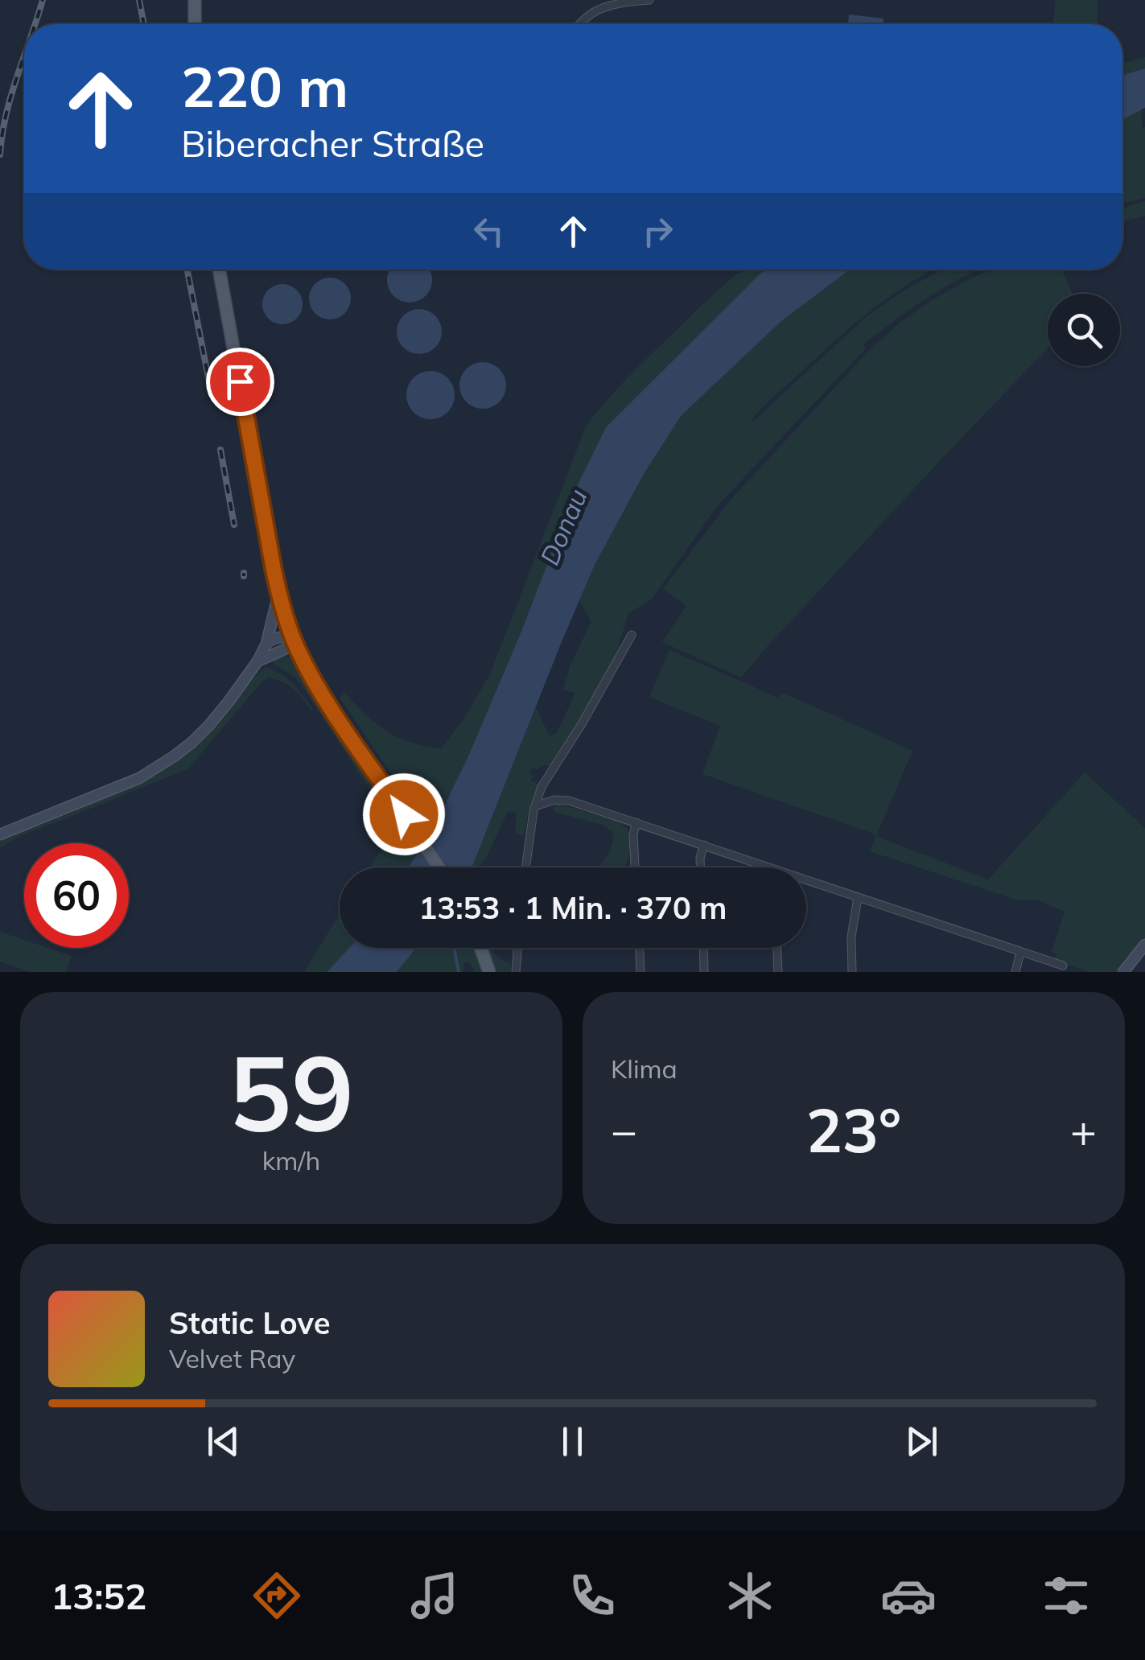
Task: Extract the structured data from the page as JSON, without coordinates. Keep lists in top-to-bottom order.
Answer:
{
  "water": ["Donau"],
  "page": {
    "turn": ["220 m", "Biberacher Straße"],
    "limit": "60",
    "trip": "13:53 · 1 Min. · 370 m",
    "tile": [
      ["59", "km/h"],
      "Klima"
    ],
    "heat": ["−", "23°", "+"],
    "song": ["Static Love", "Velvet Ray"],
    "tabs": "13:52"
  }
}
